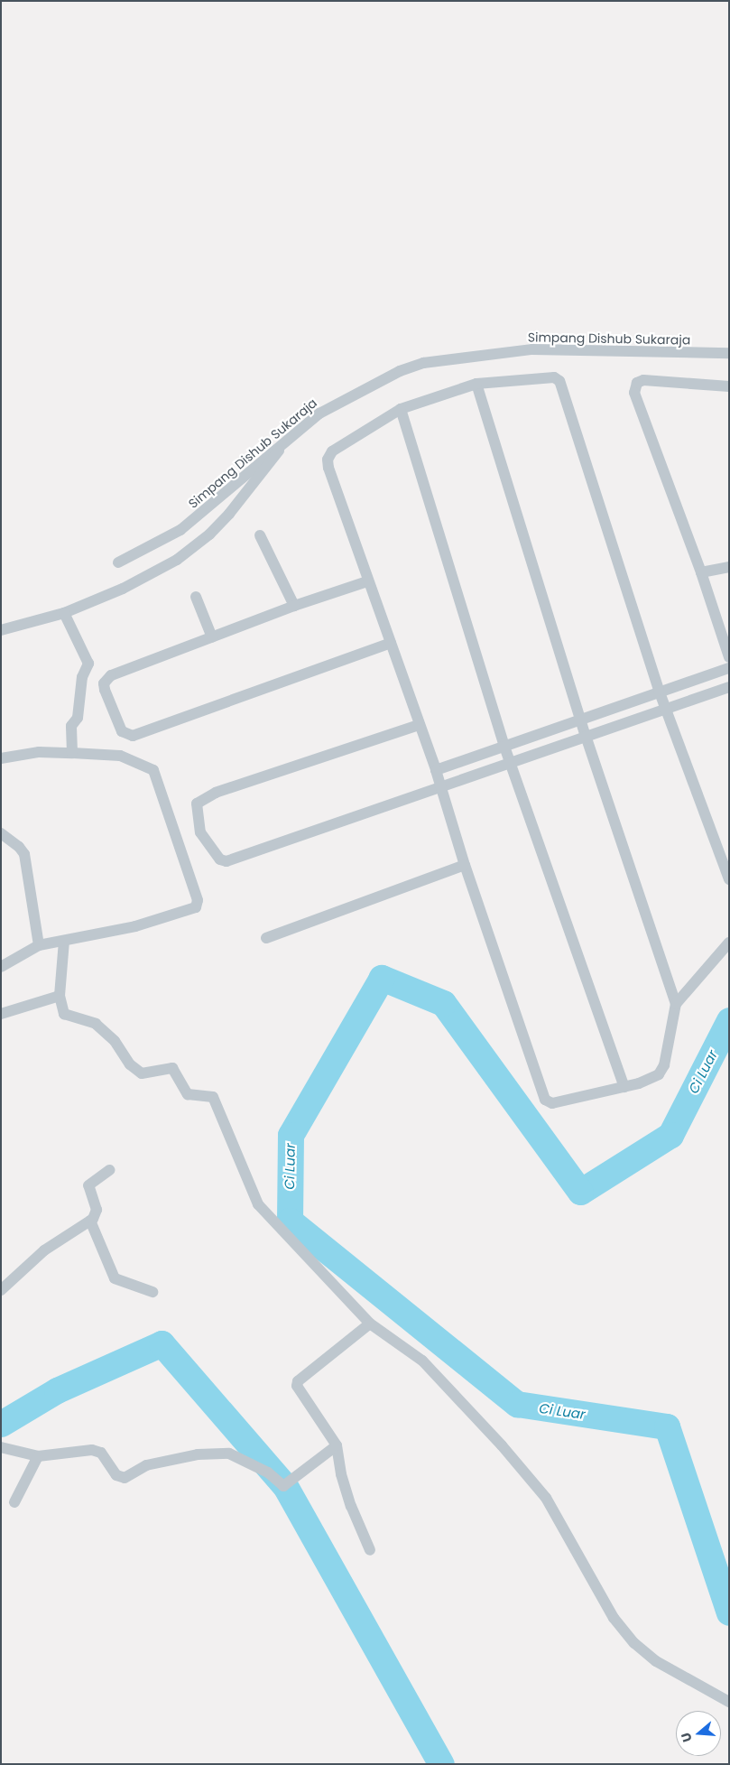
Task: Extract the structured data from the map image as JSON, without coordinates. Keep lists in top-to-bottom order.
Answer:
{
  "streets": {
    "street": ["Simpang Dishub Sukaraja"]
  },
  "water": ["Ci Luar"],
  "north": "left"
}
